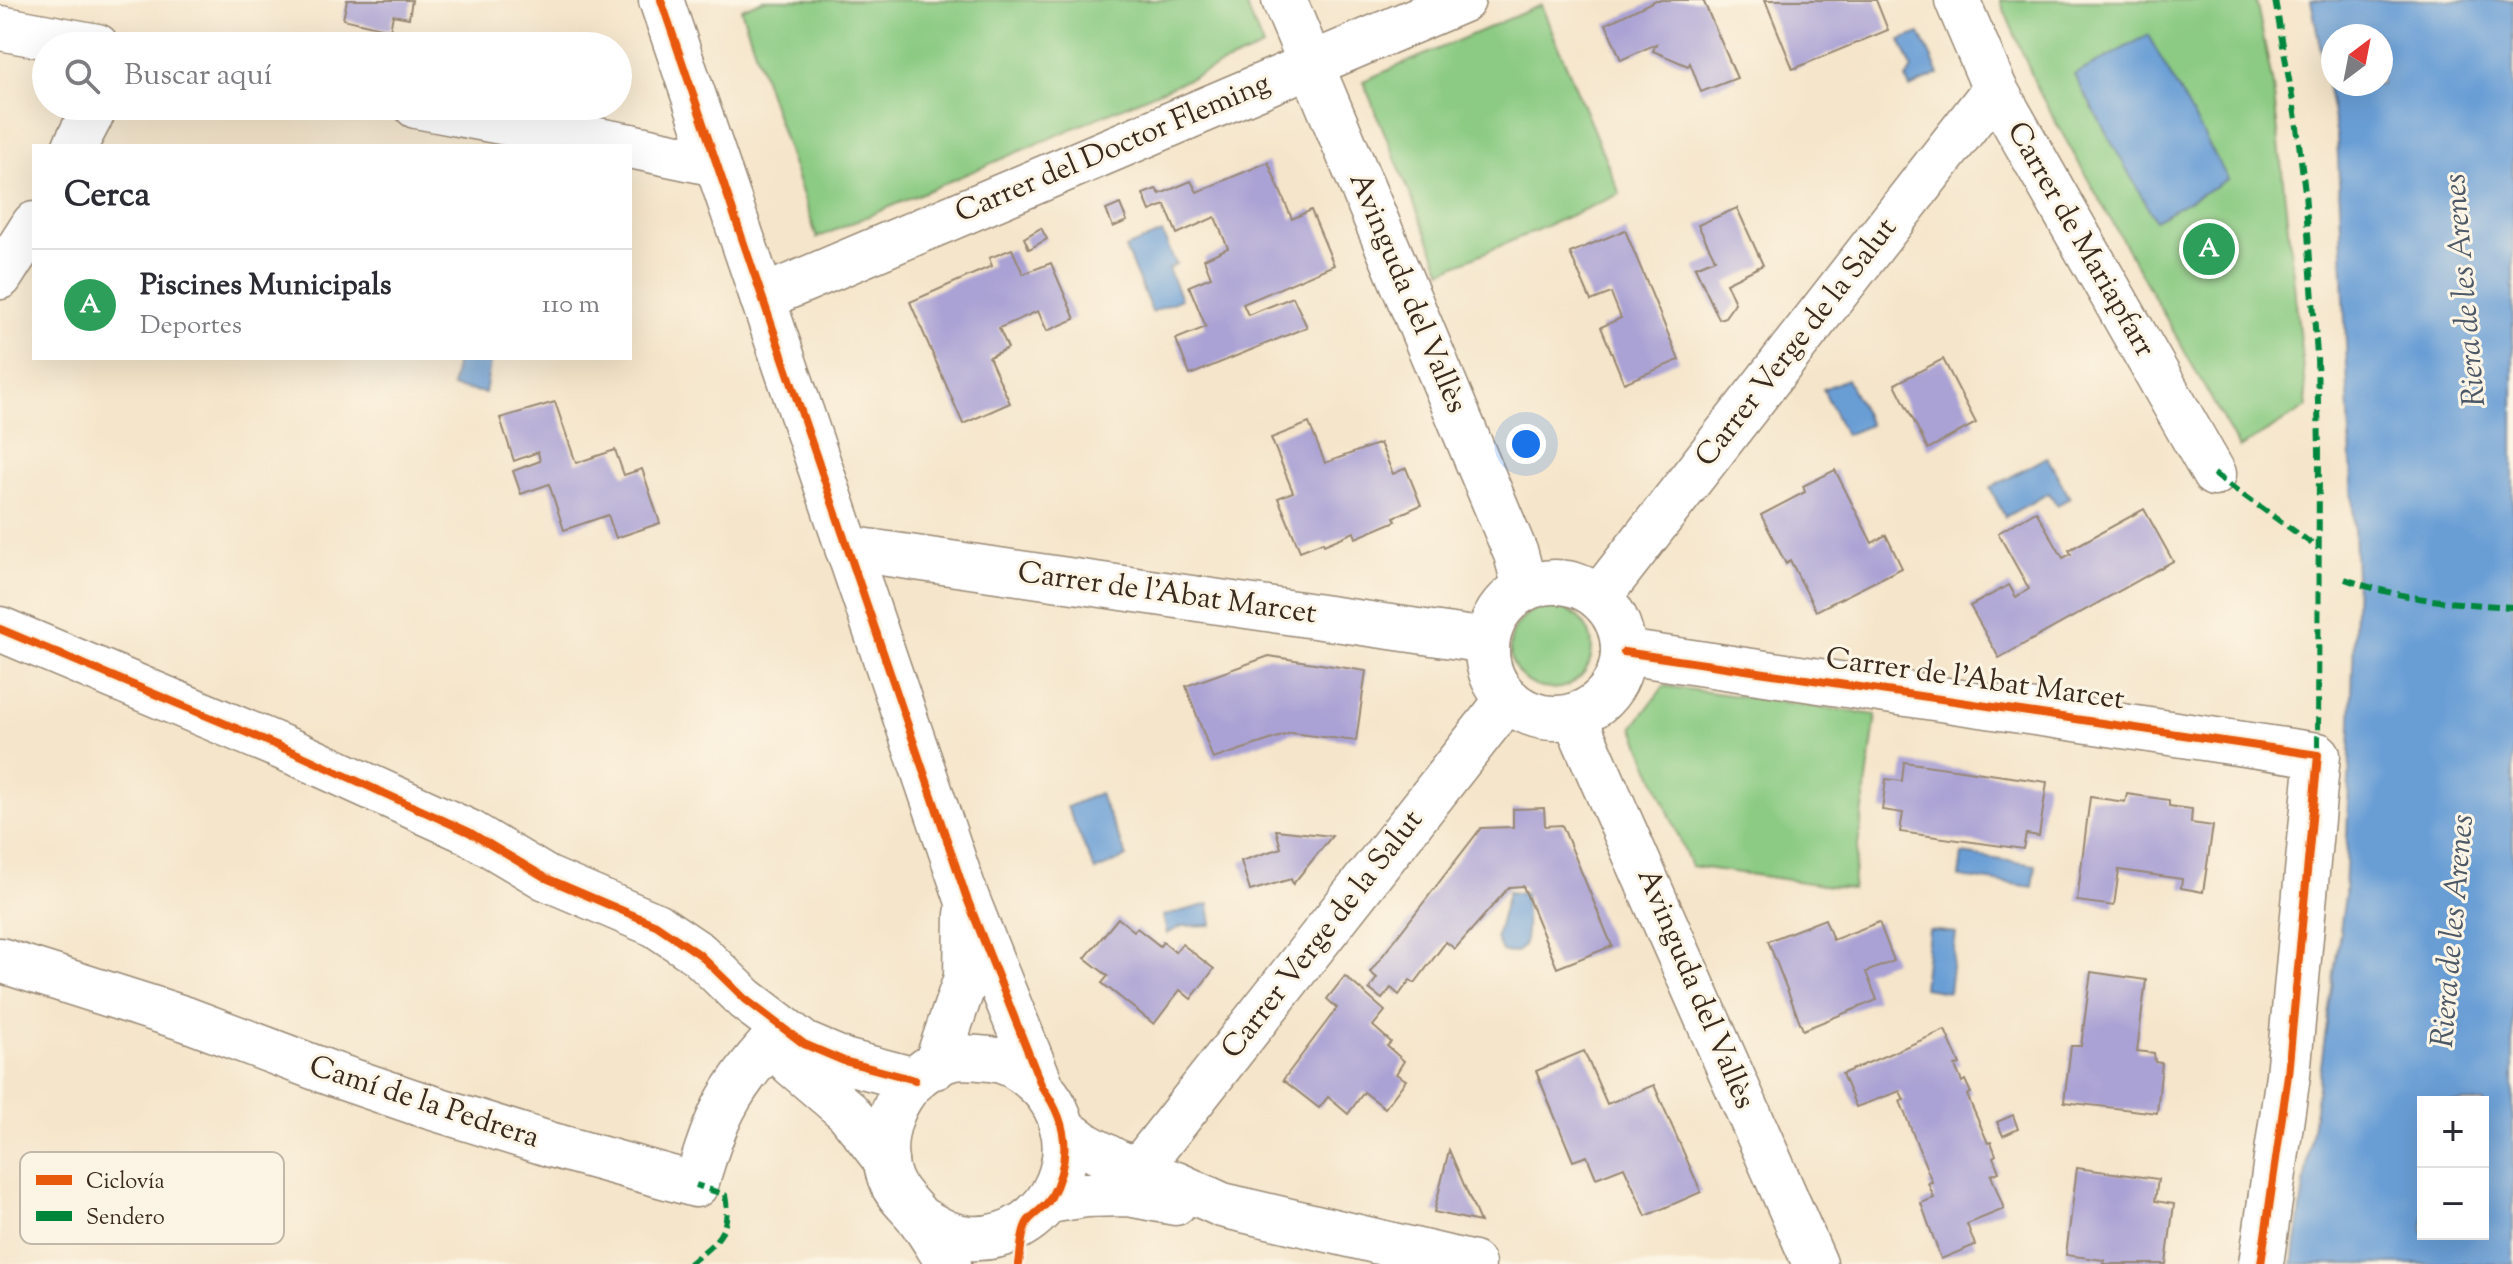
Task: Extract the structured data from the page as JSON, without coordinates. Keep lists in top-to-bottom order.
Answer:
{
  "streets": {
    "street": [
      "Carrer del Doctor Fleming",
      "Carrer de Mariapfarr",
      "Avinguda del Vallès",
      "Carrer Verge de la Salut",
      "Carrer de l'Abat Marcet",
      "Camí de la Pedrera"
    ]
  },
  "crossings": [
    ["Carrer del Doctor Fleming", "Avinguda del Vallès"],
    ["Carrer de Mariapfarr", "Carrer Verge de la Salut"],
    ["Avinguda del Vallès", "Carrer Verge de la Salut"],
    ["Avinguda del Vallès", "Carrer de l'Abat Marcet"],
    ["Carrer Verge de la Salut", "Carrer de l'Abat Marcet"]
  ],
  "water": ["Riera de les Arenes"],
  "legend": ["Ciclovía", "Sendero"],
  "north": "top right",
  "page": {
    "search": "Buscar aquí",
    "heading": "Cerca",
    "pins": "A",
    "list": [
      {
        "mark": "A",
        "name": "Piscines Municipals",
        "note": "Deportes",
        "value": "110 m"
      }
    ],
    "map_buttons": ["+", "−"]
  }
}
